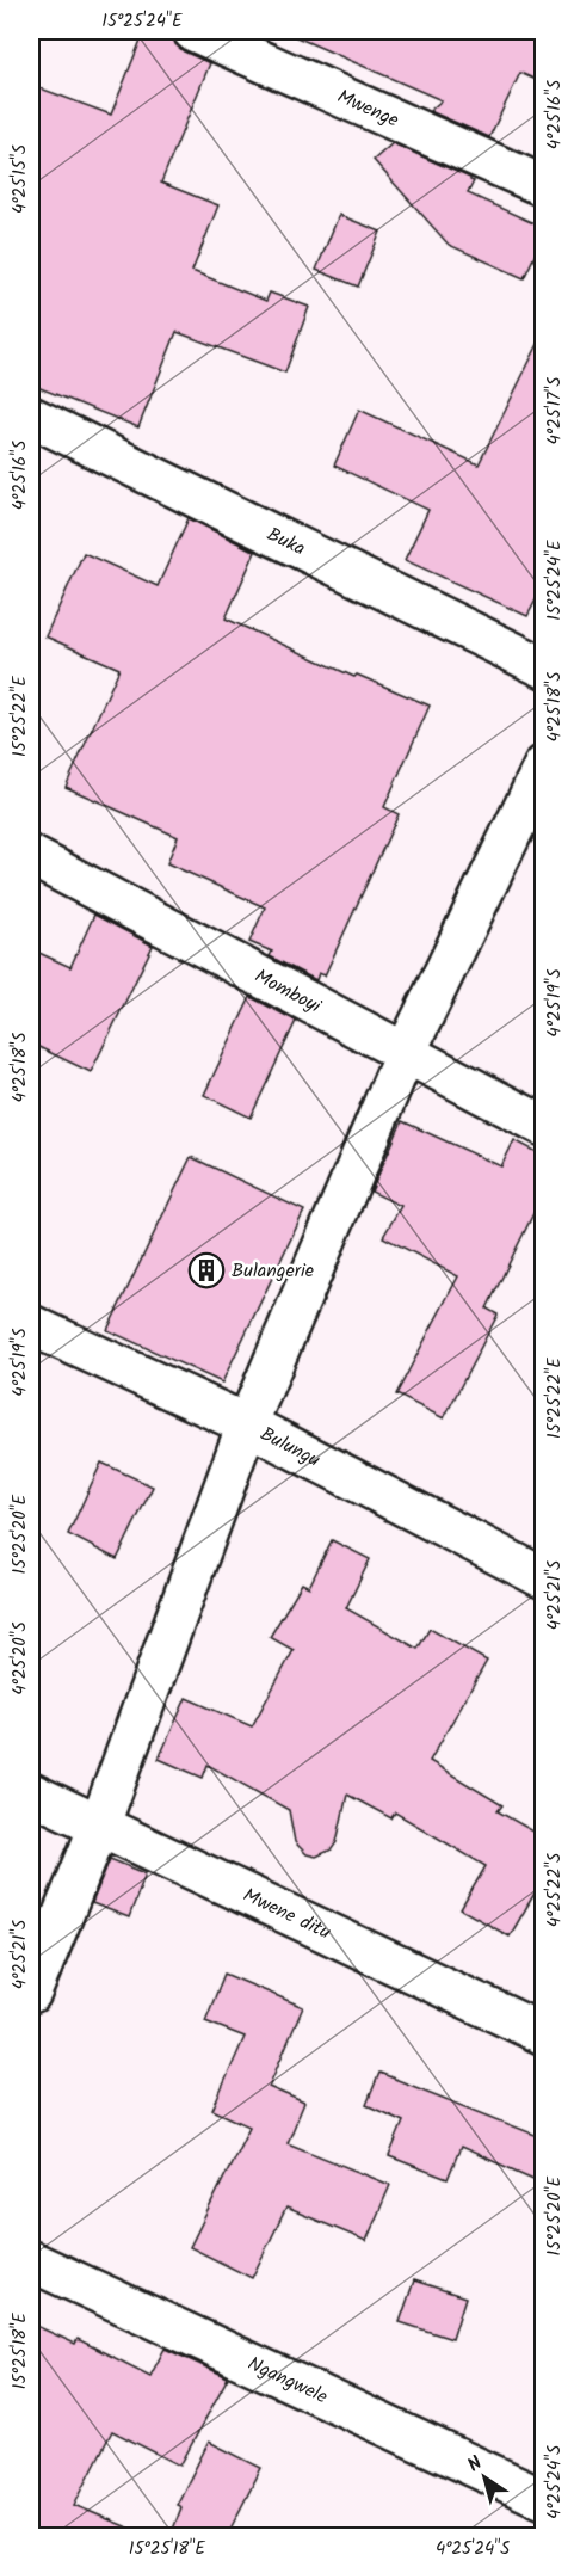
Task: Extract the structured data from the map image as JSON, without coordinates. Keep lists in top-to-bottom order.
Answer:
{
  "streets": {
    "street": [
      "Mwenge",
      "Buka",
      "Momboyi",
      "Bulungu",
      "Mwene ditu",
      "Ngangwele"
    ]
  },
  "places": {
    "building": ["Bulangerie"]
  },
  "north": "top left",
  "coordinates": [
    "15°25'24\"E",
    "4°25'16\"S",
    "4°25'15\"S",
    "4°25'17\"S",
    "4°25'18\"S",
    "15°25'22\"E",
    "4°25'19\"S",
    "15°25'20\"E",
    "4°25'21\"S",
    "4°25'20\"S",
    "4°25'22\"S",
    "15°25'18\"E",
    "4°25'24\"S"
  ]
}
